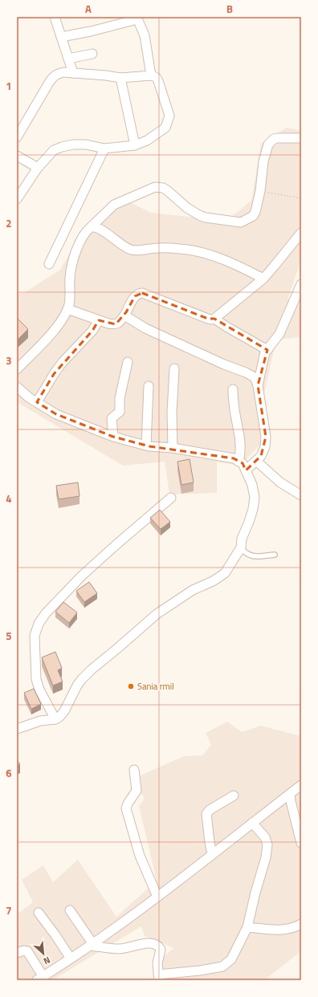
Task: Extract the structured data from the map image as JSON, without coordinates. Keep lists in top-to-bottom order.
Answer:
{
  "places": ["Sania rmil"],
  "north": "bottom right",
  "grid": {
    "columns": ["A", "B"],
    "rows": [
      "1",
      "2",
      "3",
      "4",
      "5",
      "6",
      "7"
    ]
  }
}
